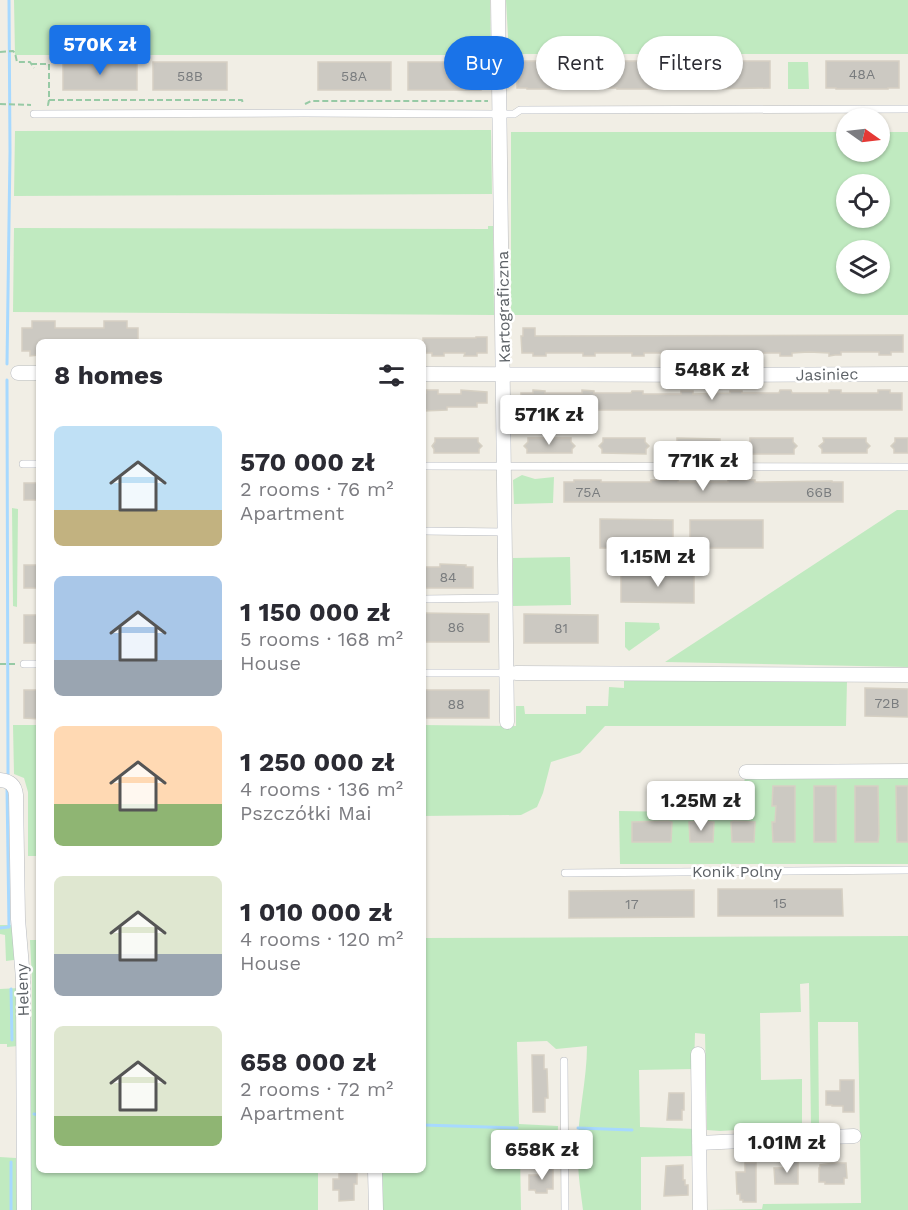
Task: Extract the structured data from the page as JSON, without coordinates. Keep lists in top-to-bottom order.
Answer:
{
  "streets": {
    "street": ["Kartograficzna", "Jasiniec", "Heleny"],
    "lane": ["Konik Polny"]
  },
  "crossings": [
    ["Kartograficzna", "Jasiniec"]
  ],
  "house_numbers": [
    "48A",
    "58B",
    "58A",
    "75A",
    "66B",
    "84",
    "86",
    "81",
    "72B",
    "88",
    "15",
    "17"
  ],
  "north": "right",
  "page": {
    "price": [
      "570K zł",
      "548K zł",
      "571K zł",
      "771K zł",
      "1.15M zł",
      "1.25M zł",
      "1.01M zł",
      "658K zł"
    ],
    "chip": ["Buy", "Rent", "Filters"],
    "heading": "8 homes",
    "list": [
      {
        "name": "570 000 zł",
        "note": "2 rooms · 76 m² · Apartment"
      },
      {
        "name": "1 150 000 zł",
        "note": "5 rooms · 168 m² · House"
      },
      {
        "name": "1 250 000 zł",
        "note": "4 rooms · 136 m² · Pszczółki Mai"
      },
      {
        "name": "1 010 000 zł",
        "note": "4 rooms · 120 m² · House"
      },
      {
        "name": "658 000 zł",
        "note": "2 rooms · 72 m² · Apartment"
      }
    ]
  }
}
